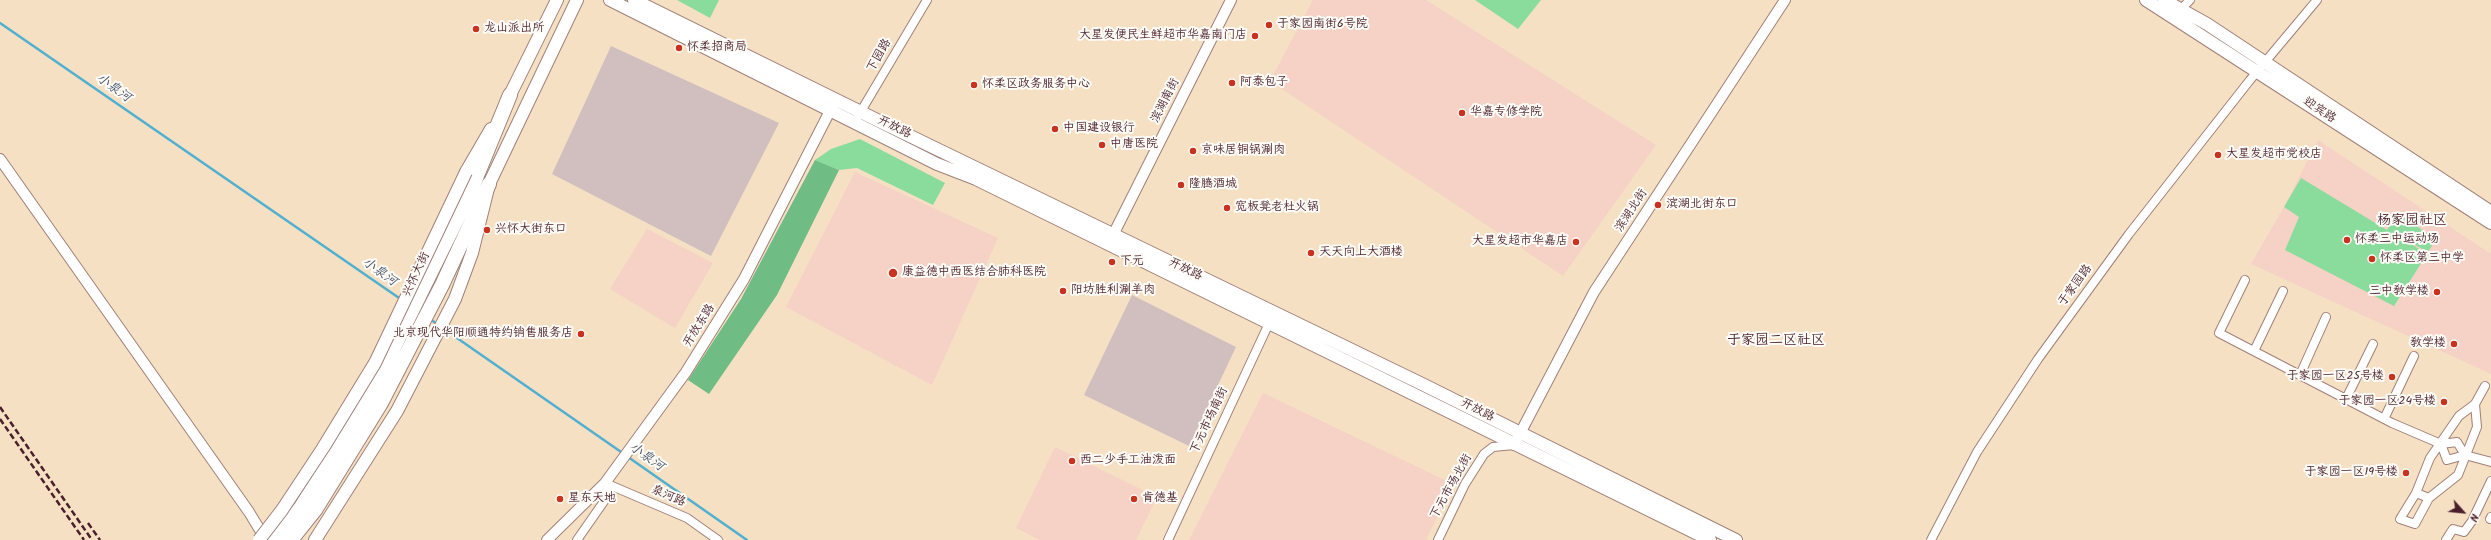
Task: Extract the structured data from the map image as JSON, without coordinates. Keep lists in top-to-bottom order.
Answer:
{
  "streets": {
    "main road": ["迎宾路", "开放路", "兴怀大街"],
    "street": [
      "下园路",
      "滨湖南街",
      "滨湖北街",
      "于家园路",
      "开放东路",
      "下元市场南街",
      "下元市场北街",
      "泉河路"
    ]
  },
  "crossings": [
    ["下园路", "开放路"],
    ["滨湖南街", "开放路"],
    ["迎宾路", "于家园路"],
    ["开放路", "滨湖北街"],
    ["开放路", "开放东路"],
    ["开放路", "下元市场南街"],
    ["开放路", "下元市场北街"],
    ["滨湖北街", "下元市场北街"],
    ["开放东路", "泉河路"]
  ],
  "districts": ["杨家园社区", "于家园二区社区"],
  "water": ["小泉河"],
  "places": [
    "于家园南街6号院",
    "龙山派出所",
    "大星发便民生鲜超市华嘉南门店",
    "怀柔招商局",
    "阿泰包子",
    "怀柔区政务服务中心",
    "华嘉专修学院",
    "中国建设银行",
    "中唐医院",
    "京味居铜锅涮肉",
    "大星发超市党校店",
    "隆腾酒城",
    "滨湖北街东口",
    "宽板凳老杜火锅",
    "兴怀大街东口",
    "怀柔三中运动场",
    "大星发超市华嘉店",
    "天天向上大酒楼",
    "怀柔区第三中学",
    "下元",
    "康益德中西医结合肺科医院",
    "阳坊胜利涮羊肉",
    "三中教学楼",
    "北京现代华阳顺通特约销售服务店",
    "教学楼",
    "于家园一区25号楼",
    "于家园一区24号楼",
    "西二少手工油泼面",
    "于家园一区19号楼",
    "星东天地",
    "肯德基"
  ],
  "north": "bottom right"
}
